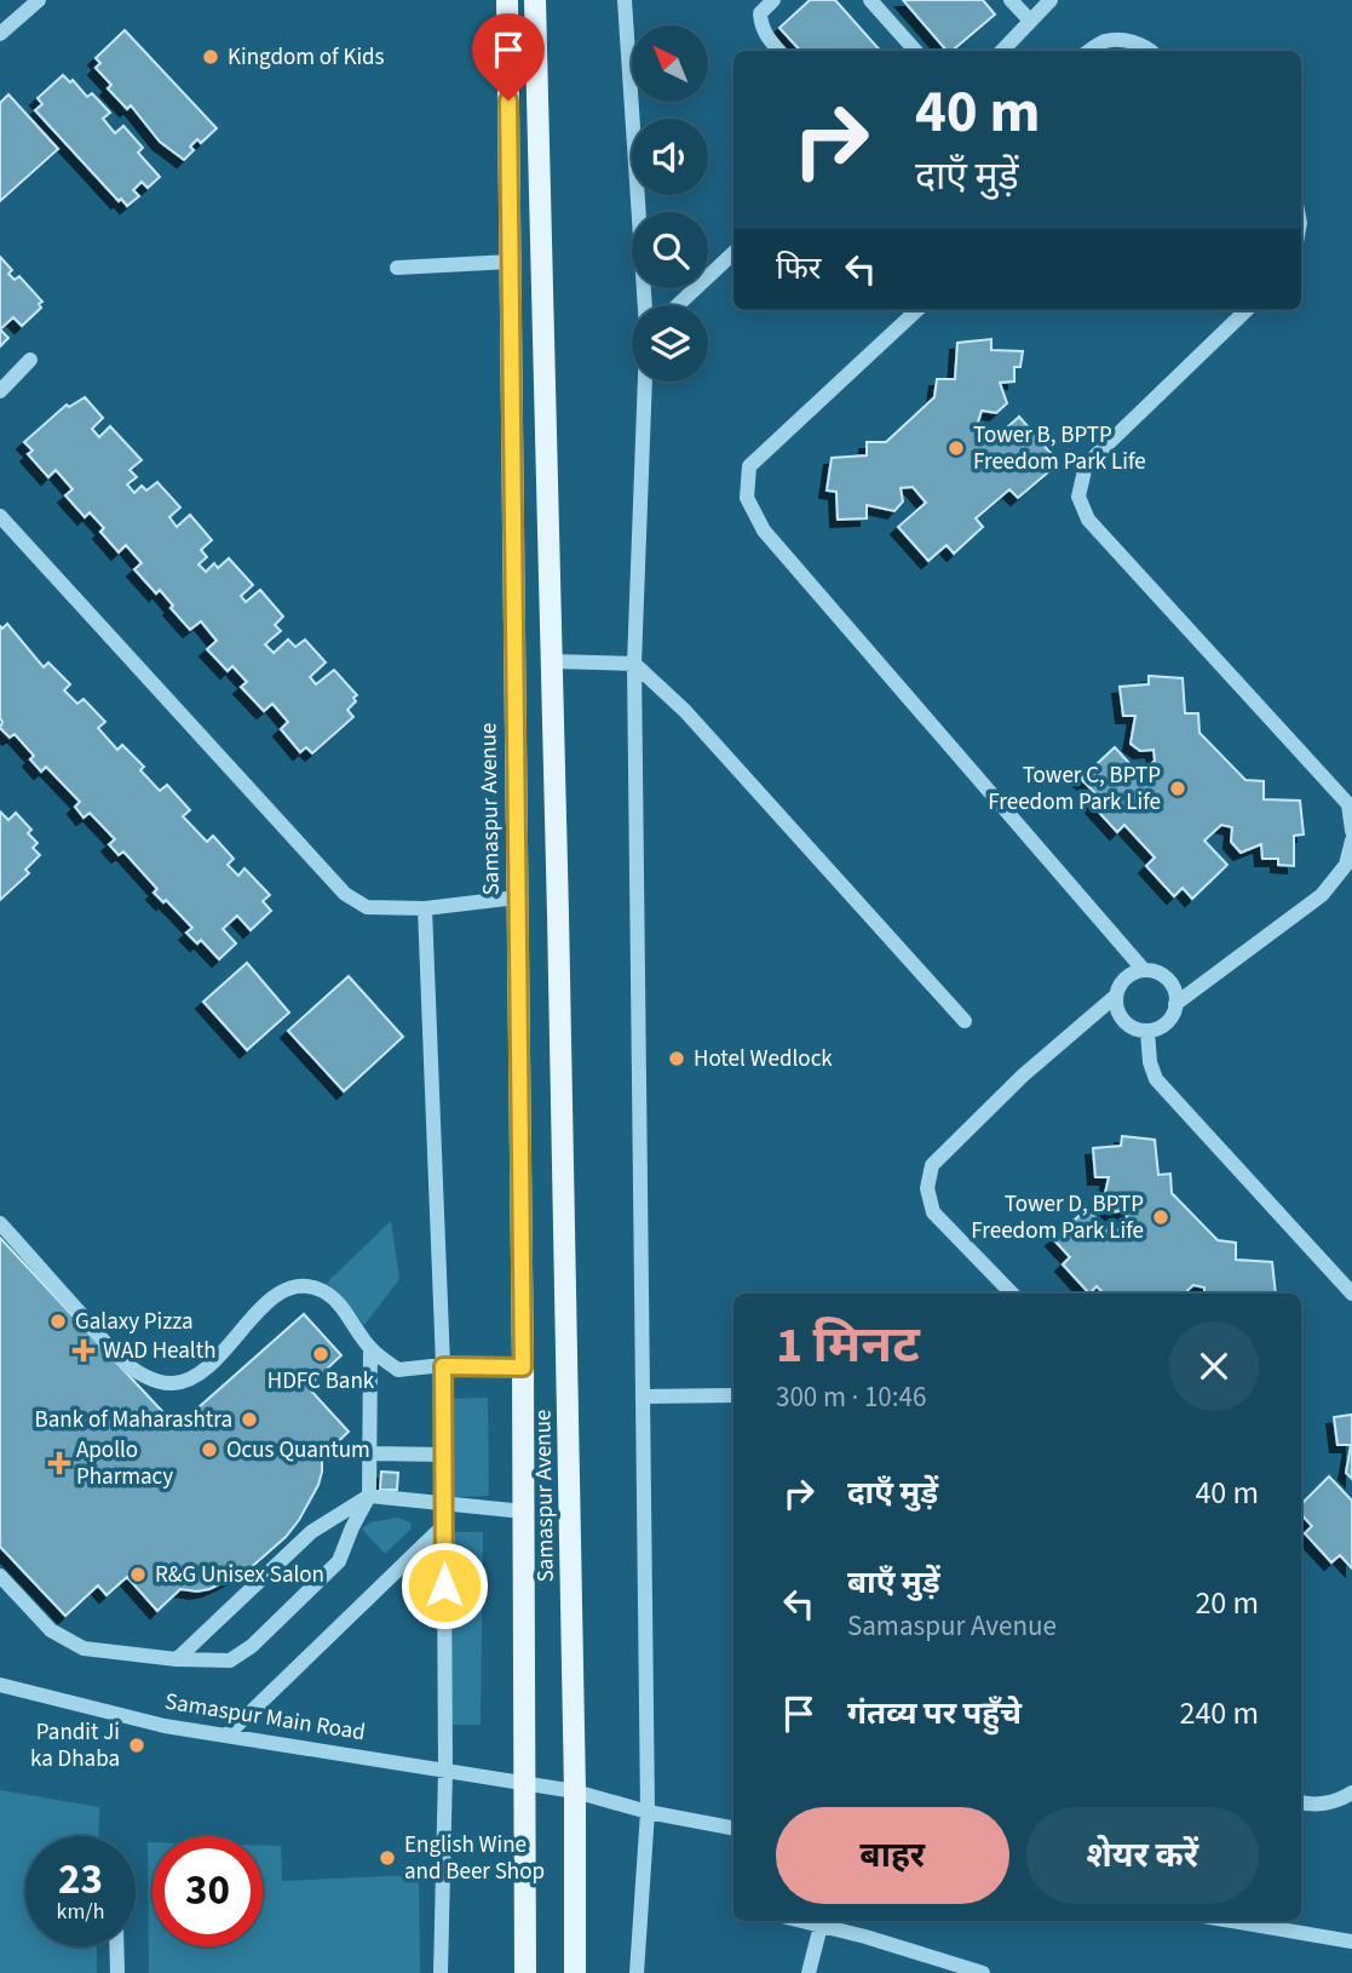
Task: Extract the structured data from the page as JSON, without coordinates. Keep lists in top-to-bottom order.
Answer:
{
  "streets": {
    "main road": ["Samaspur Avenue"],
    "street": ["Samaspur Main Road"]
  },
  "crossings": [
    ["Samaspur Avenue", "Samaspur Main Road"]
  ],
  "places": {
    "other": [
      "Kingdom of Kids",
      "Tower B, BPTP Freedom Park Life",
      "Tower C, BPTP Freedom Park Life",
      "Hotel Wedlock",
      "Tower D, BPTP Freedom Park Life",
      "Galaxy Pizza",
      "HDFC Bank",
      "Bank of Maharashtra",
      "Ocus Quantum",
      "R&G Unisex Salon",
      "Pandit Ji ka Dhaba",
      "English Wine and Beer Shop"
    ],
    "health": ["WAD Health", "Apollo Pharmacy"]
  },
  "north": "top left",
  "page": {
    "turn": ["40 m", "दाएँ मुड़ें"],
    "then": "फिर",
    "heading": ["1 मिनट", "300 m · 10:46"],
    "list": [
      {
        "name": "दाएँ मुड़ें",
        "value": "40 m"
      },
      {
        "name": "बाएँ मुड़ें",
        "note": "Samaspur Avenue",
        "value": "20 m"
      },
      {
        "name": "गंतव्य पर पहुँचे",
        "value": "240 m"
      }
    ],
    "buttons": ["बाहर", "शेयर करें"],
    "speed": "23 km/h",
    "limit": "30"
  }
}
